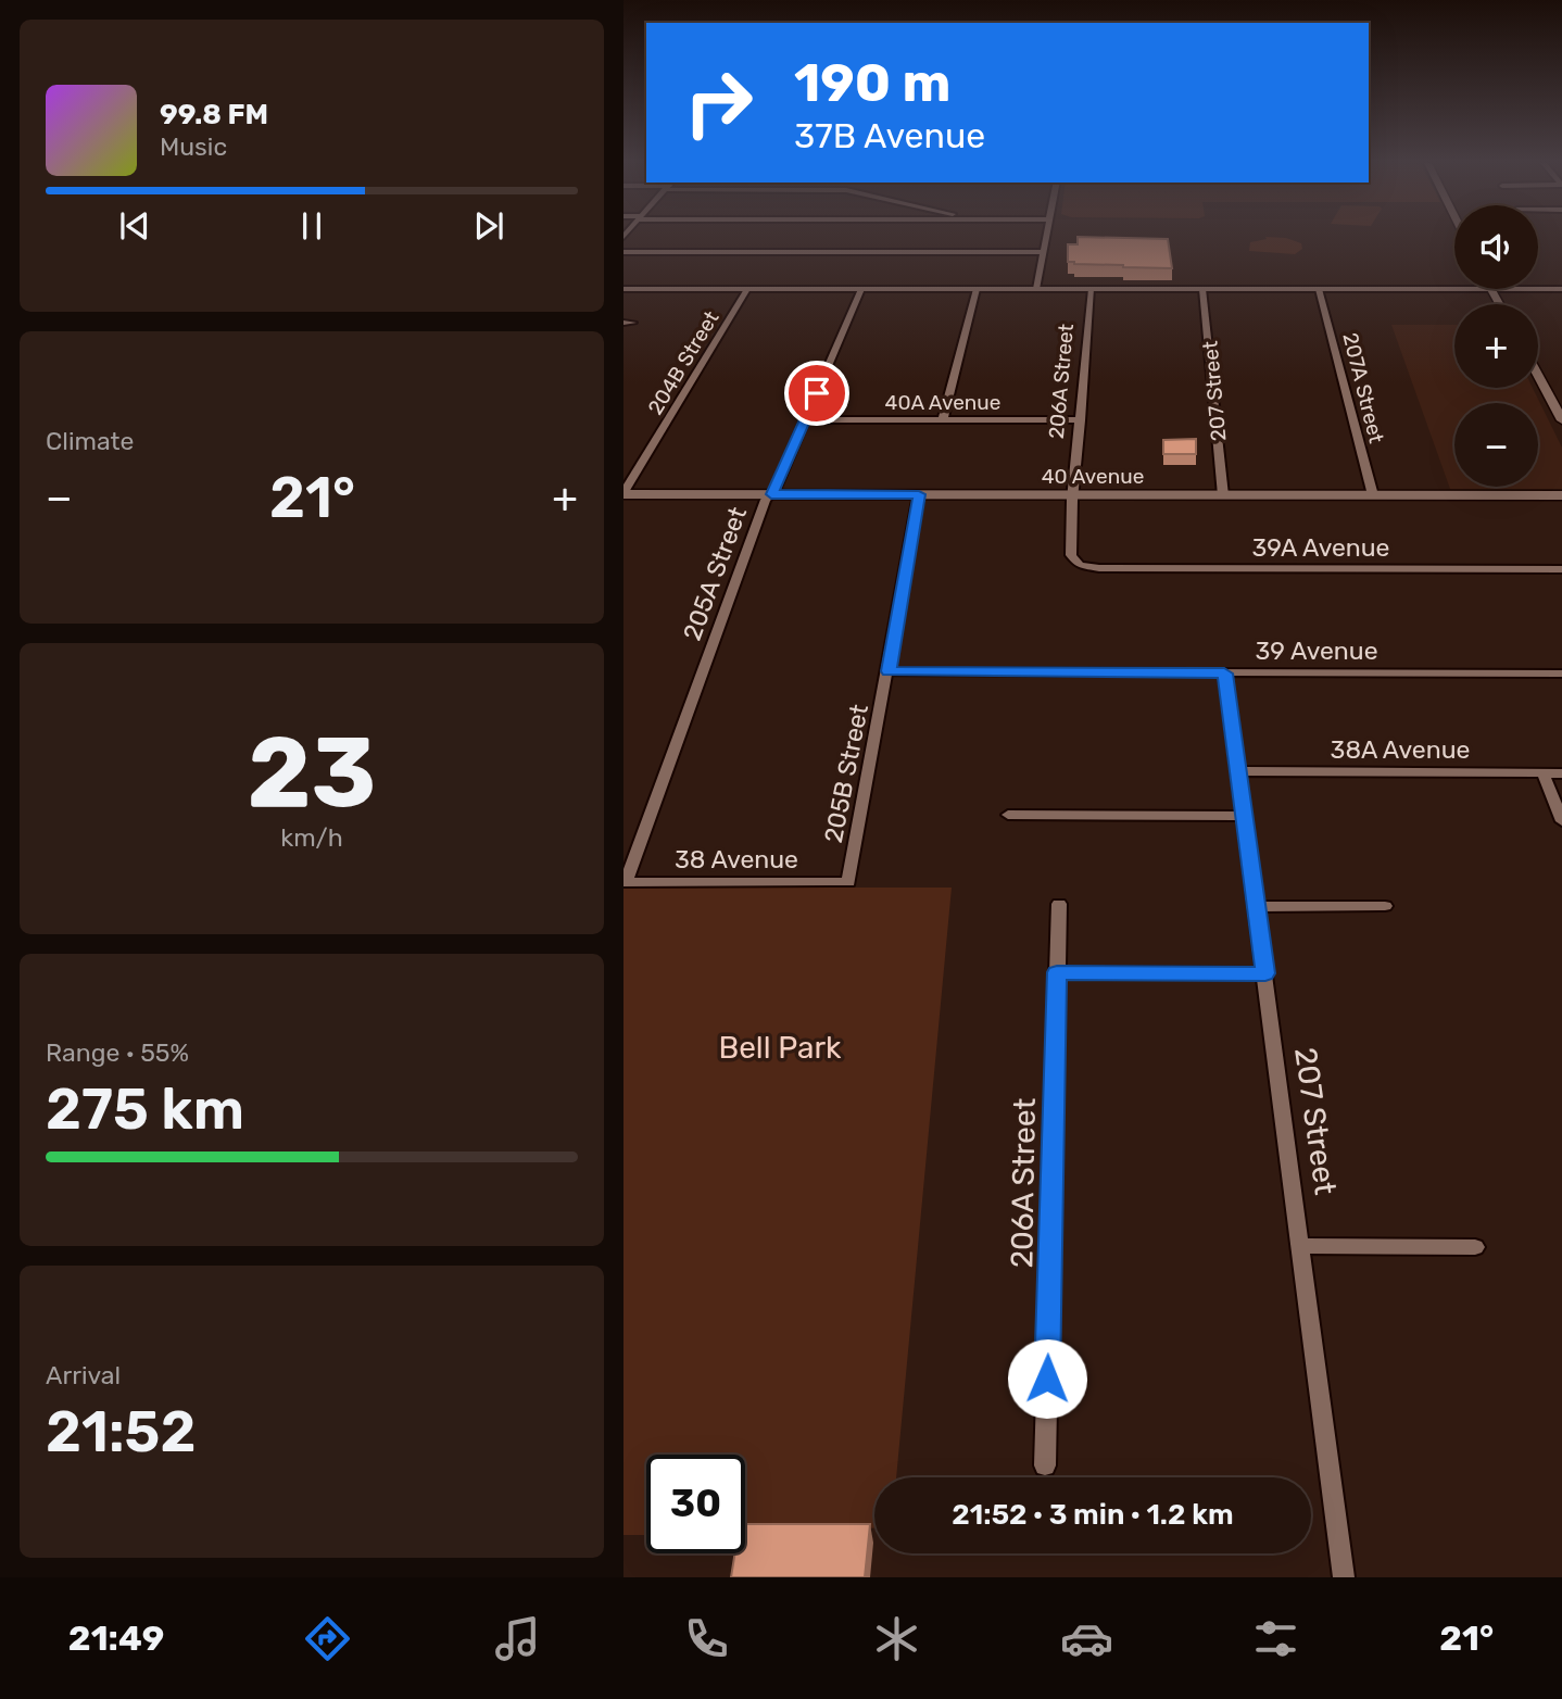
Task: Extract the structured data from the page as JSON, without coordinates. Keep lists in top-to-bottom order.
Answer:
{
  "streets": {
    "main road": ["40 Avenue"],
    "street": [
      "204B Street",
      "206A Street",
      "207A Street",
      "207 Street",
      "40A Avenue",
      "39A Avenue",
      "205A Street",
      "39 Avenue",
      "38A Avenue",
      "205B Street",
      "38 Avenue"
    ]
  },
  "crossings": [
    ["204B Street", "40 Avenue"],
    ["206A Street", "40A Avenue"],
    ["206A Street", "40 Avenue"],
    ["206A Street", "39A Avenue"],
    ["207A Street", "40 Avenue"],
    ["207 Street", "40 Avenue"],
    ["207 Street", "39 Avenue"],
    ["207 Street", "38A Avenue"],
    ["40A Avenue", "205A Street"],
    ["40 Avenue", "205A Street"],
    ["40 Avenue", "205B Street"],
    ["205A Street", "38 Avenue"],
    ["39 Avenue", "205B Street"],
    ["205B Street", "38 Avenue"]
  ],
  "parks": ["Bell Park"],
  "page": {
    "turn": ["190 m", "37B Avenue"],
    "song": ["99.8 FM", "Music"],
    "map_buttons": ["+", "−"],
    "tile": [
      "Climate",
      ["23", "km/h"],
      ["Range · 55%", "275 km"],
      ["Arrival", "21:52"]
    ],
    "heat": ["−", "21°", "+"],
    "limit": "30",
    "trip": "21:52 · 3 min · 1.2 km",
    "tabs": ["21:49", "21°"]
  }
}
